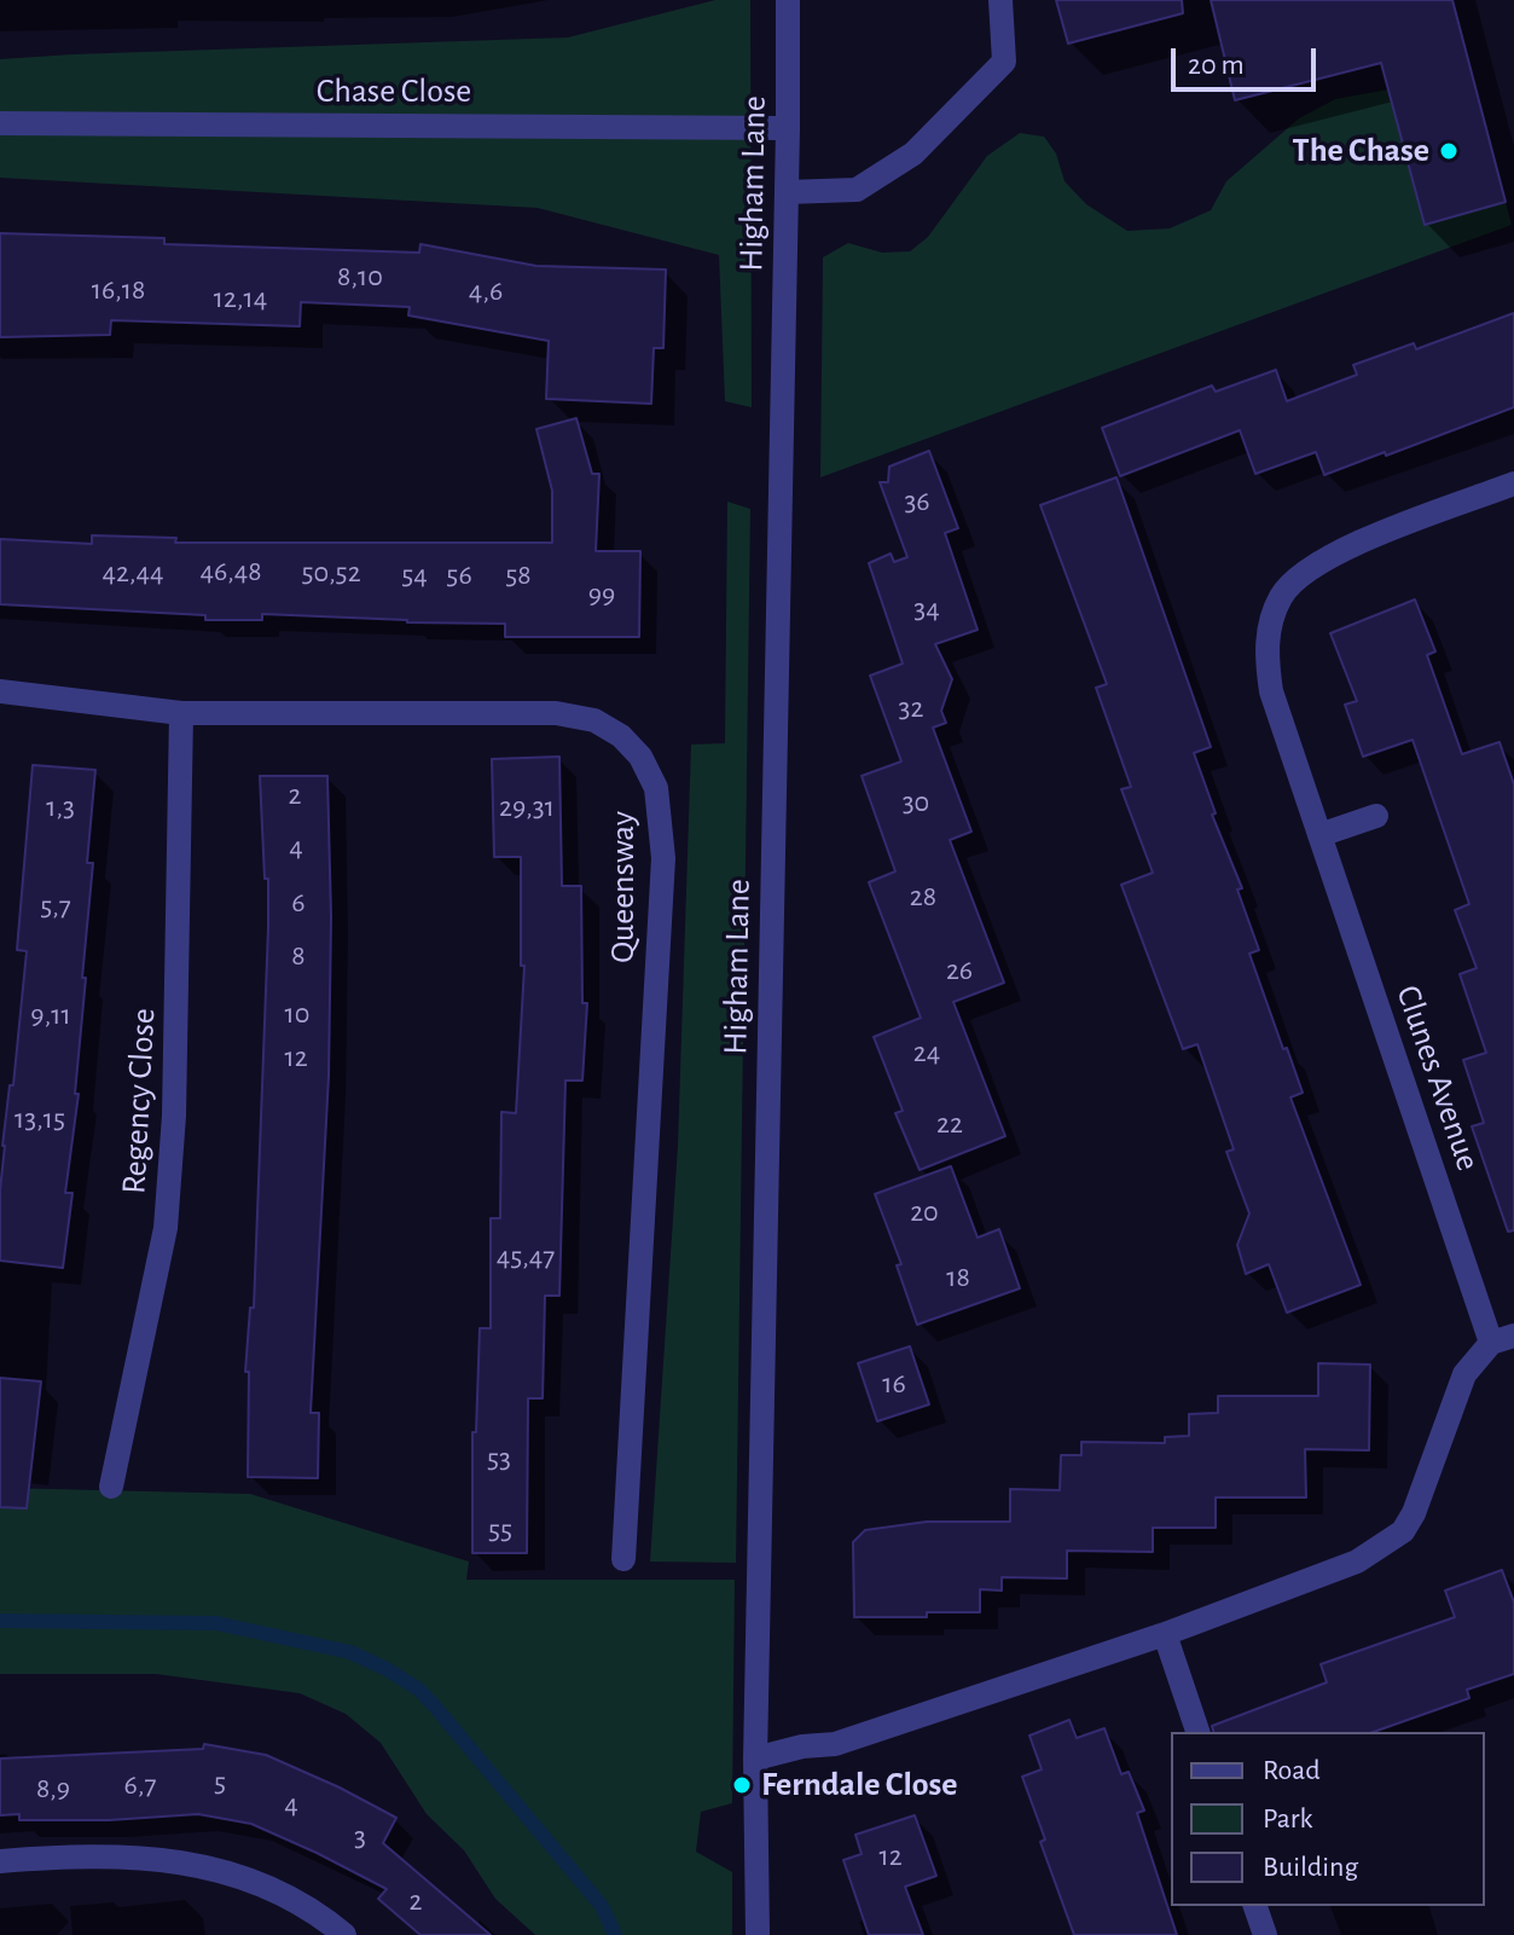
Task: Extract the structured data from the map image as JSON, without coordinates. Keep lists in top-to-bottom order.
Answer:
{
  "streets": {
    "street": [
      "Chase Close",
      "Higham Lane",
      "Queensway",
      "Clunes Avenue",
      "Regency Close"
    ]
  },
  "crossings": [
    ["Chase Close", "Higham Lane"],
    ["Queensway", "Regency Close"]
  ],
  "places": ["The Chase", "Ferndale Close"],
  "house_numbers": [
    "8,10",
    "16,18",
    "4,6",
    "12,14",
    "36",
    "46,48",
    "42,44",
    "50,52",
    "54",
    "56",
    "58",
    "99",
    "34",
    "32",
    "2",
    "30",
    "1,3",
    "29,31",
    "4",
    "28",
    "6",
    "5,7",
    "8",
    "26",
    "10",
    "9,11",
    "24",
    "12",
    "13,15",
    "22",
    "20",
    "45,47",
    "18",
    "16",
    "53",
    "55",
    "5",
    "6,7",
    "8,9",
    "4",
    "3",
    "12",
    "2"
  ],
  "legend": ["Road", "Park", "Building"],
  "scale_bar": "20 m"
}
